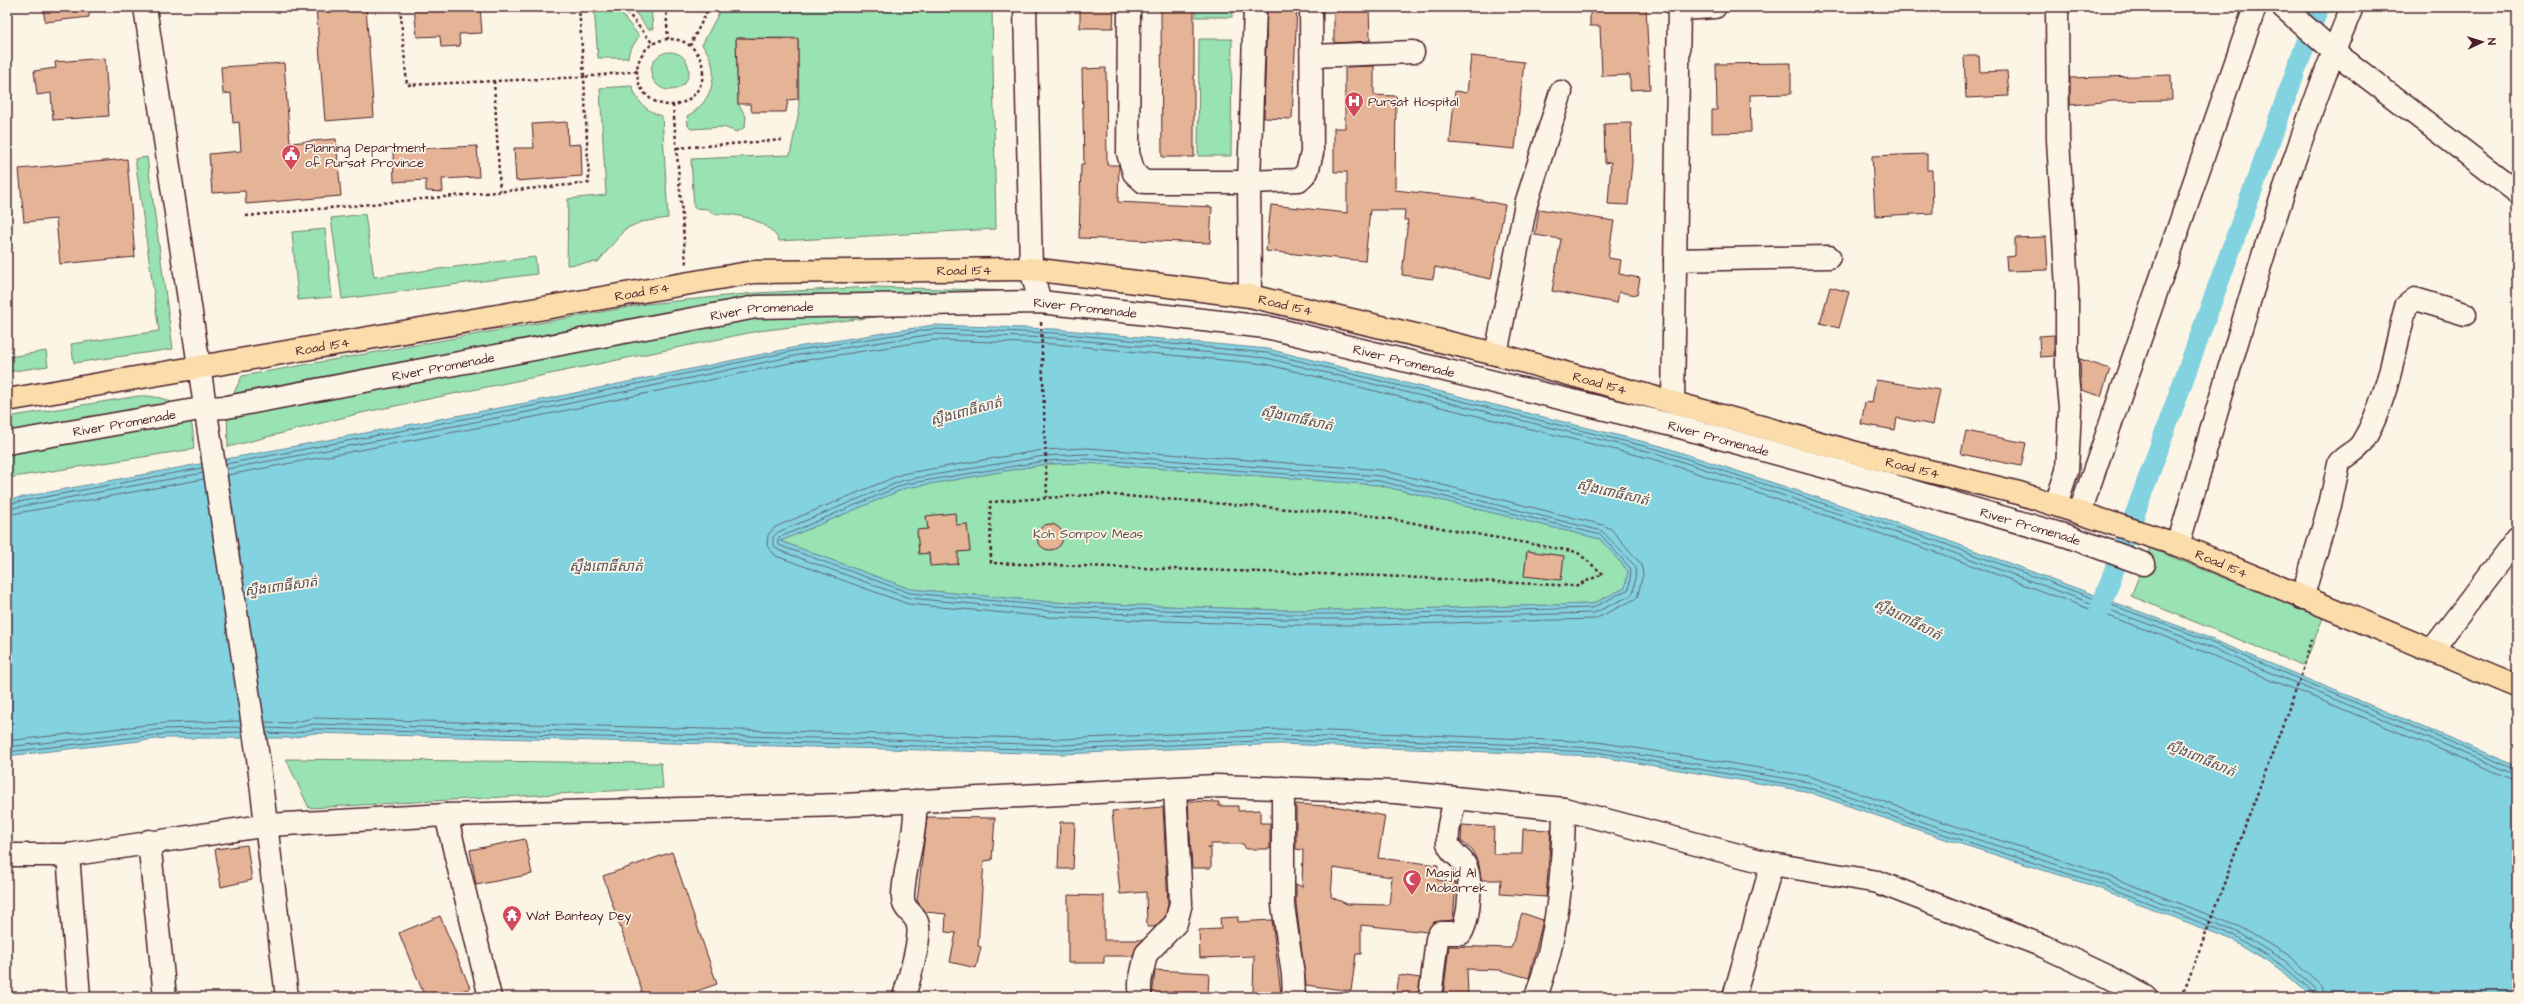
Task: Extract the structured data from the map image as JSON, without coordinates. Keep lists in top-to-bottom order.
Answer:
{
  "streets": {
    "main road": ["Road 154"],
    "street": ["River Promenade"]
  },
  "water": ["ស្ទឹងពោធិ៍សាត់"],
  "parks": ["Koh Sompov Meas"],
  "places": {
    "hospital": ["Pursat Hospital"],
    "public building": ["Planning Department of Pursat Province"],
    "mosque": ["Masjid Al Mobarrek"],
    "temple": ["Wat Banteay Dey"]
  },
  "north": "right"
}
